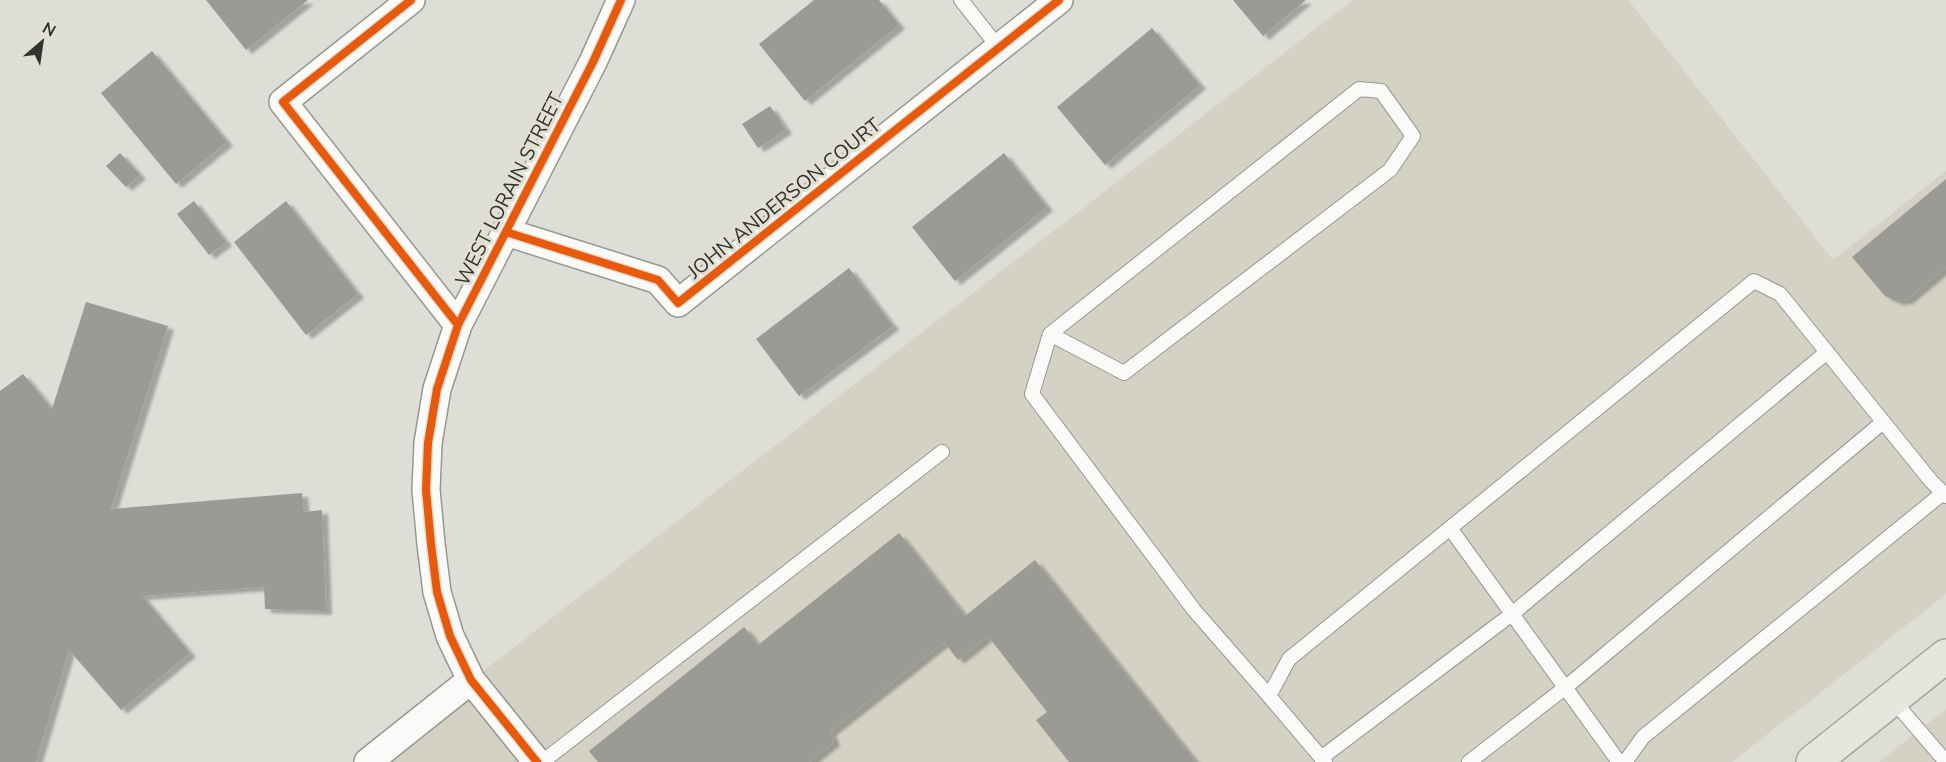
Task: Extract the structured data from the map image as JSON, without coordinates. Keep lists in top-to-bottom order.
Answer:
{
  "streets": {
    "street": ["WEST LORAIN STREET", "JOHN ANDERSON COURT"]
  },
  "crossings": [
    ["WEST LORAIN STREET", "JOHN ANDERSON COURT"]
  ],
  "north": "top right"
}
